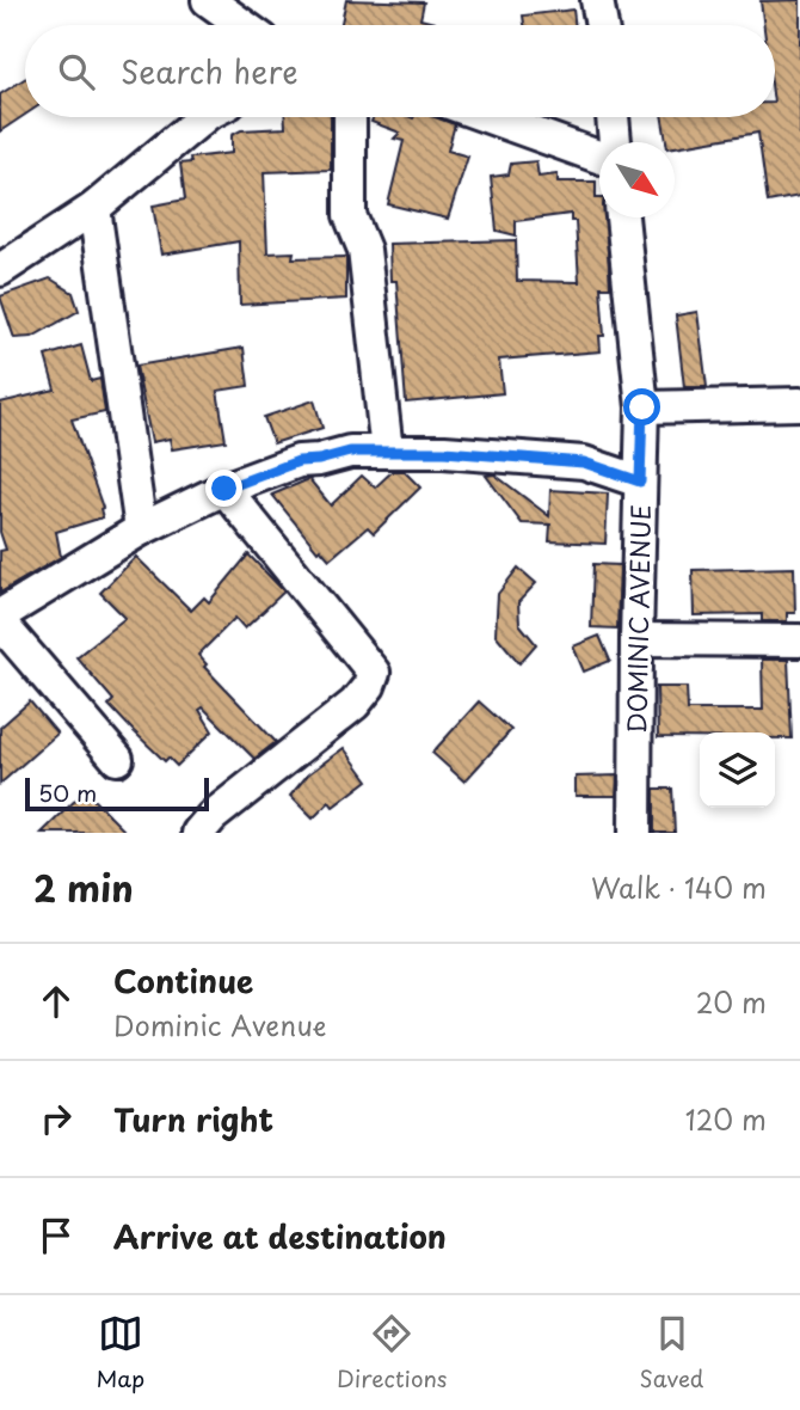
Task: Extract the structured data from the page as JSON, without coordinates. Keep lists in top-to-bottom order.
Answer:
{
  "streets": {
    "street": ["DOMINIC AVENUE"]
  },
  "scale_bar": "50 m",
  "north": "bottom right",
  "page": {
    "search": "Search here",
    "scale": "50 m",
    "heading": ["2 min", "Walk · 140 m"],
    "list": [
      ["Continue", "Dominic Avenue", "20 m"],
      ["Turn right", "120 m"],
      "Arrive at destination"
    ],
    "nav": ["Map", "Directions", "Saved"]
  }
}
